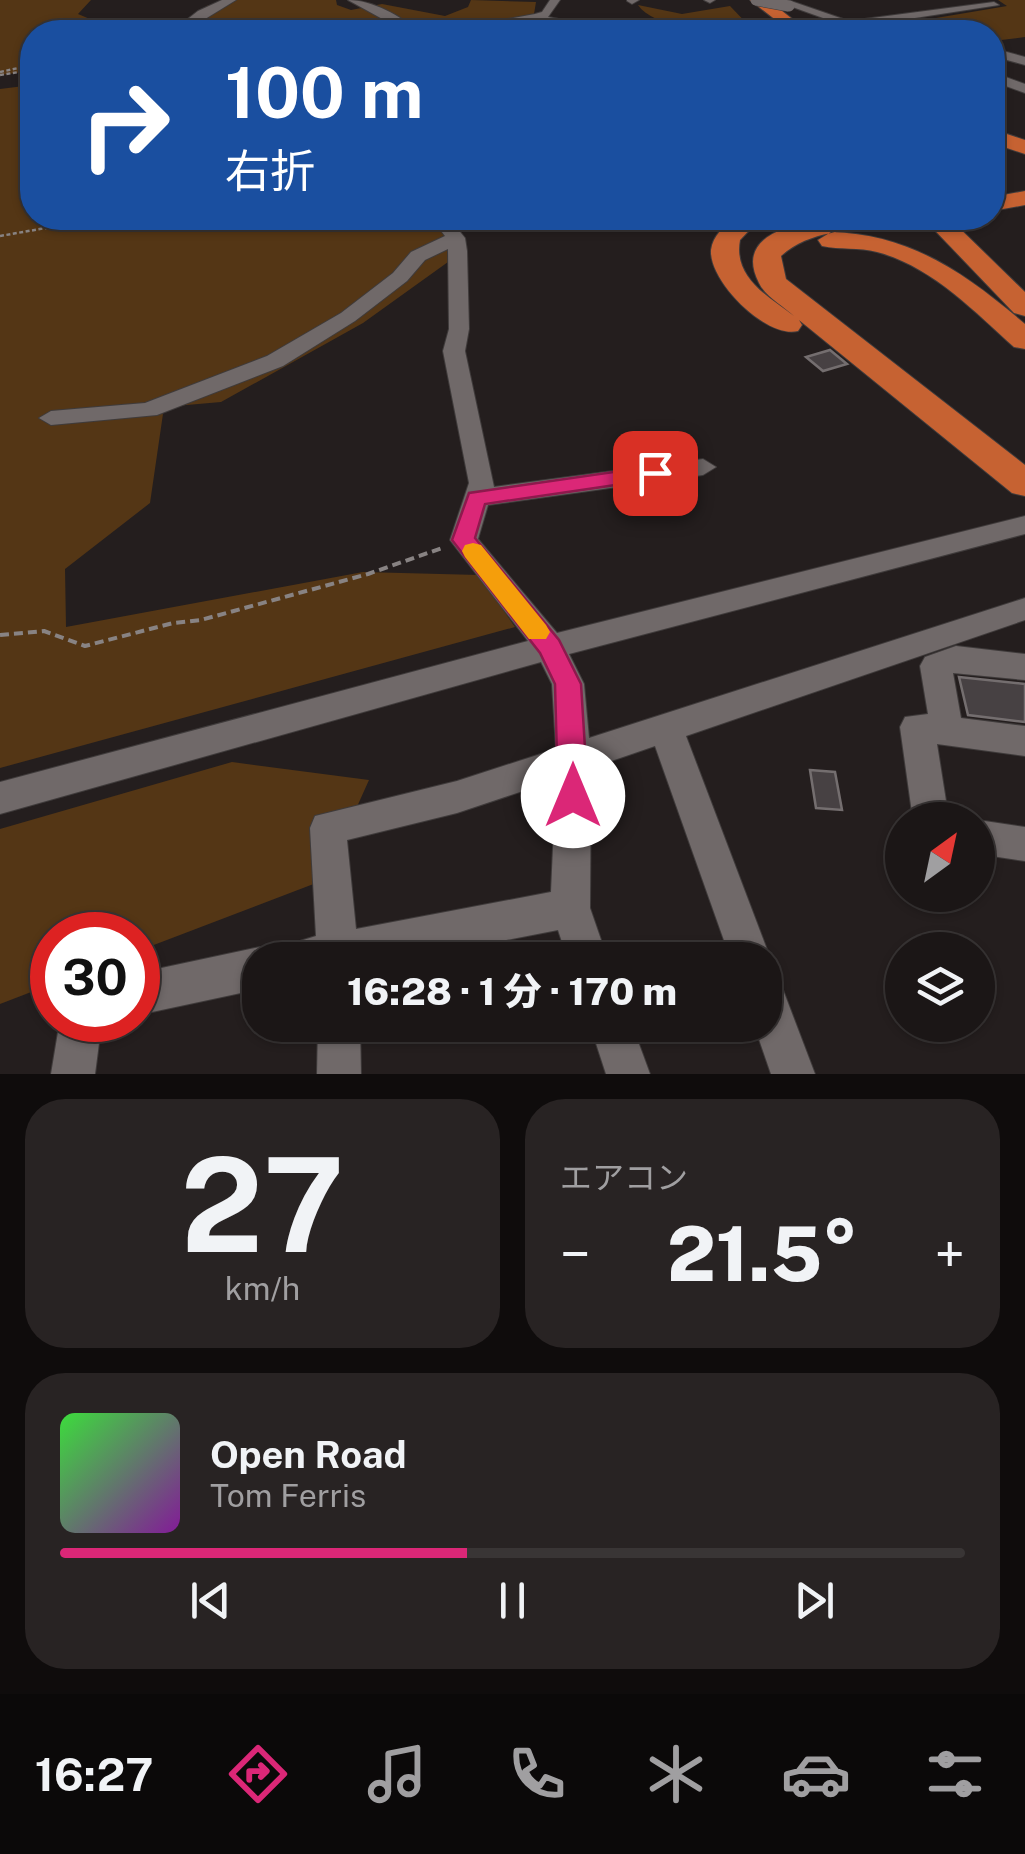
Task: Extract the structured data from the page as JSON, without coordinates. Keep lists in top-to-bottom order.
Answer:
{
  "north": "top right",
  "page": {
    "turn": ["100 m", "右折"],
    "limit": "30",
    "trip": "16:28 · 1 分 · 170 m",
    "tile": [
      ["27", "km/h"],
      "エアコン"
    ],
    "heat": ["−", "21.5°", "+"],
    "song": ["Open Road", "Tom Ferris"],
    "tabs": "16:27"
  }
}
